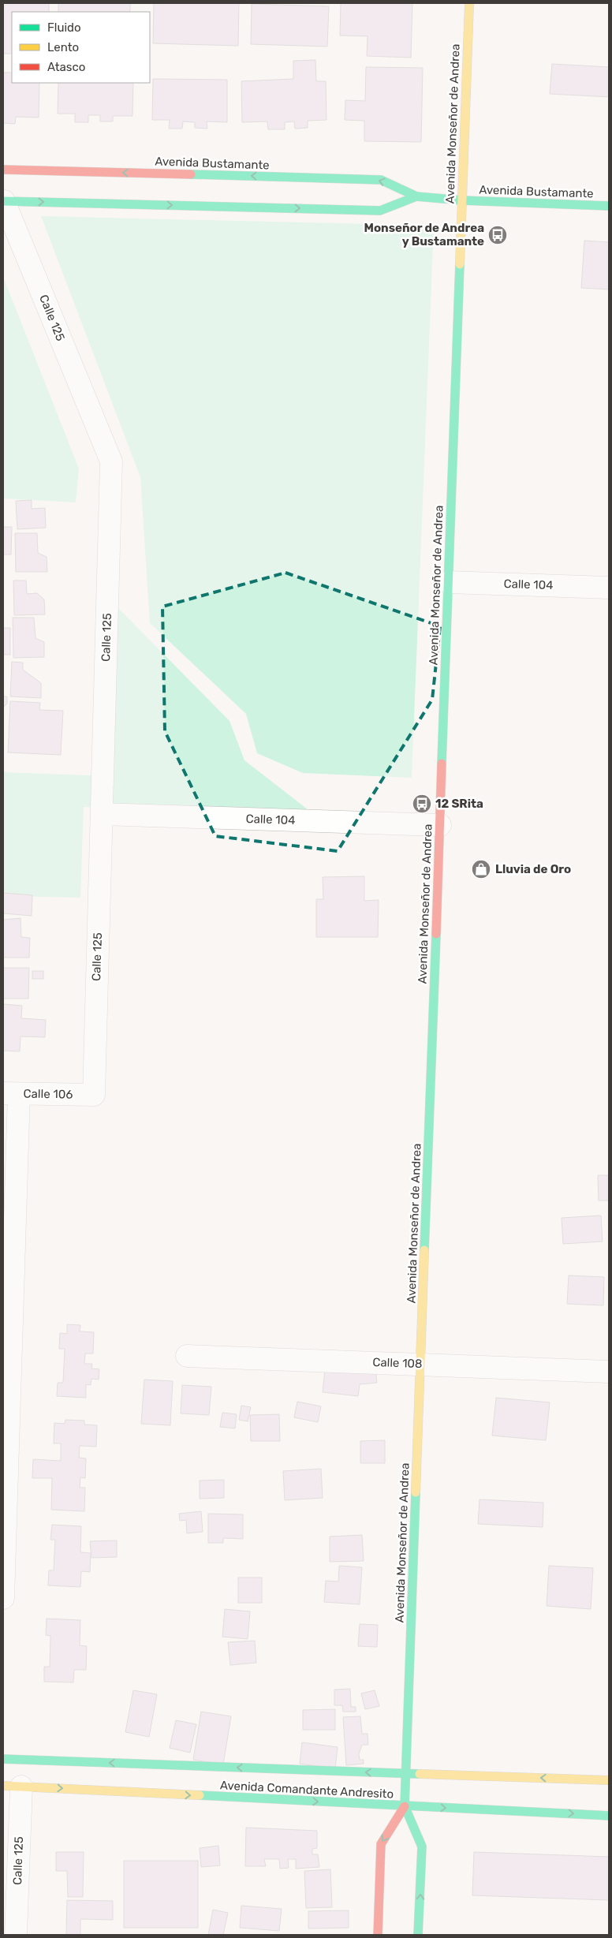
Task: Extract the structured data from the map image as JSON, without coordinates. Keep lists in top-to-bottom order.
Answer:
{
  "streets": {
    "main road": ["Avenida Monseñor de Andrea", "Avenida Bustamante", "Avenida Comandante Andresito"],
    "street": [
      "Calle 125",
      "Calle 104",
      "Calle 106",
      "Calle 108"
    ]
  },
  "crossings": [
    ["Avenida Monseñor de Andrea", "Avenida Bustamante"],
    ["Avenida Monseñor de Andrea", "Calle 104"],
    ["Avenida Monseñor de Andrea", "Calle 108"],
    ["Avenida Monseñor de Andrea", "Avenida Comandante Andresito"],
    ["Avenida Bustamante", "Calle 125"],
    ["Calle 125", "Calle 104"],
    ["Calle 125", "Calle 106"],
    ["Calle 125", "Avenida Comandante Andresito"]
  ],
  "places": {
    "bus stop": ["Monseñor de Andrea y Bustamante", "12 SRita"],
    "shop": ["Lluvia de Oro"]
  },
  "legend": ["Fluido", "Lento", "Atasco"]
}
